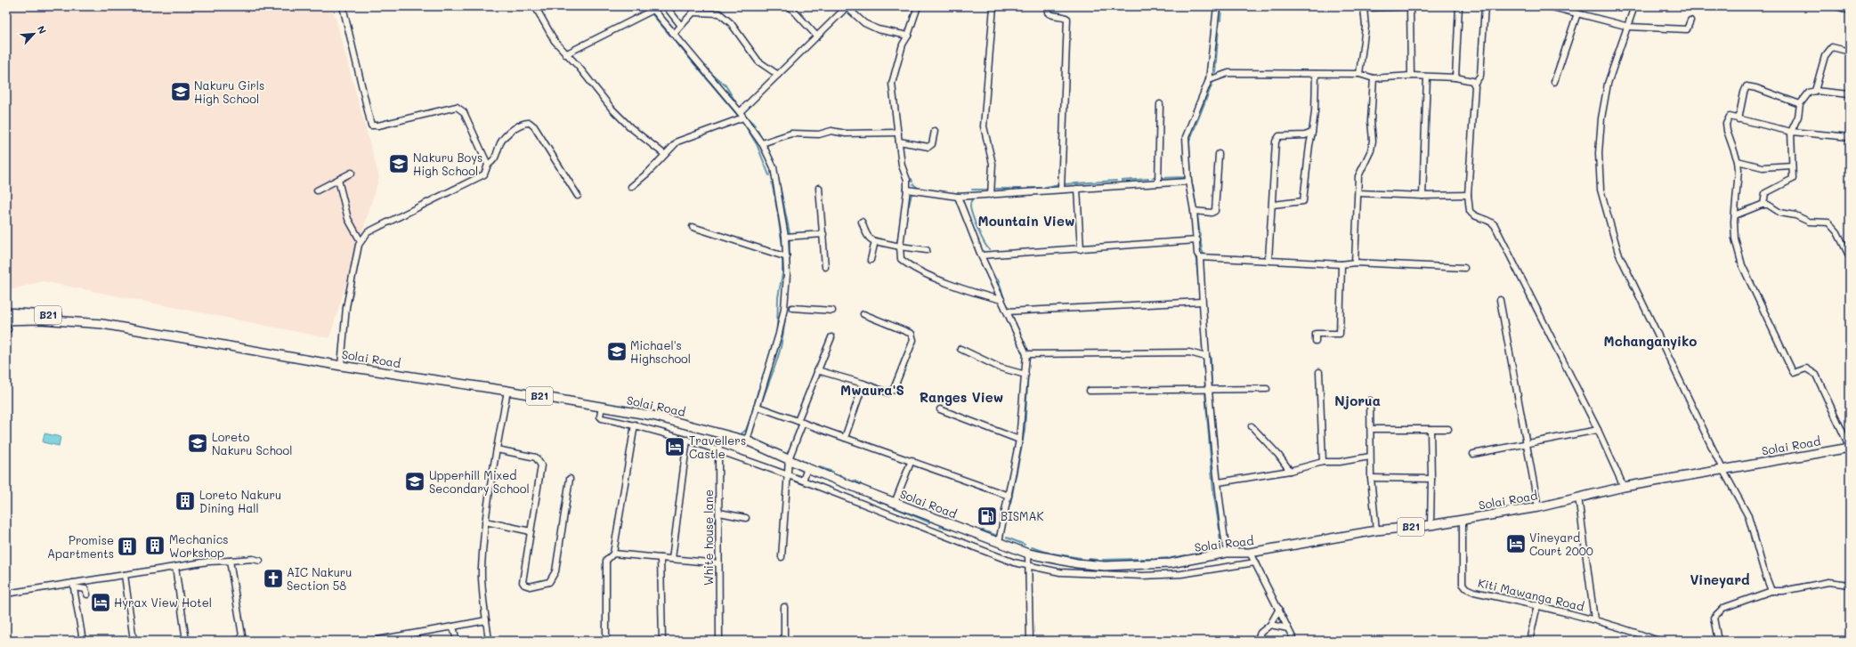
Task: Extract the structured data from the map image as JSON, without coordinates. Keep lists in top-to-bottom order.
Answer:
{
  "streets": {
    "highway": ["B21", "Solai Road"],
    "street": ["White house lane", "Kiti Mawanga Road"]
  },
  "crossings": [
    ["B21", "Solai Road"],
    ["Solai Road", "White house lane"],
    ["Solai Road", "Kiti Mawanga Road"]
  ],
  "districts": [
    "Mountain View",
    "Mchanganyiko",
    "Mwaura'S",
    "Ranges View",
    "Njorua",
    "Vineyard"
  ],
  "places": {
    "school or university": [
      "Nakuru Girls High School",
      "Nakuru Boys High School",
      "Michael's Highschool",
      "Loreto Nakuru School",
      "Upperhill Mixed Secondary School"
    ],
    "hotel": ["Travellers Castle", "Vineyard Court 2000", "Hyrax View Hotel"],
    "building": ["Loreto Nakuru Dining Hall", "Mechanics Workshop", "Promise Apartments"],
    "fuel station": ["BISMAK"],
    "church": ["AIC Nakuru Section 58"]
  },
  "north": "top right"
}
